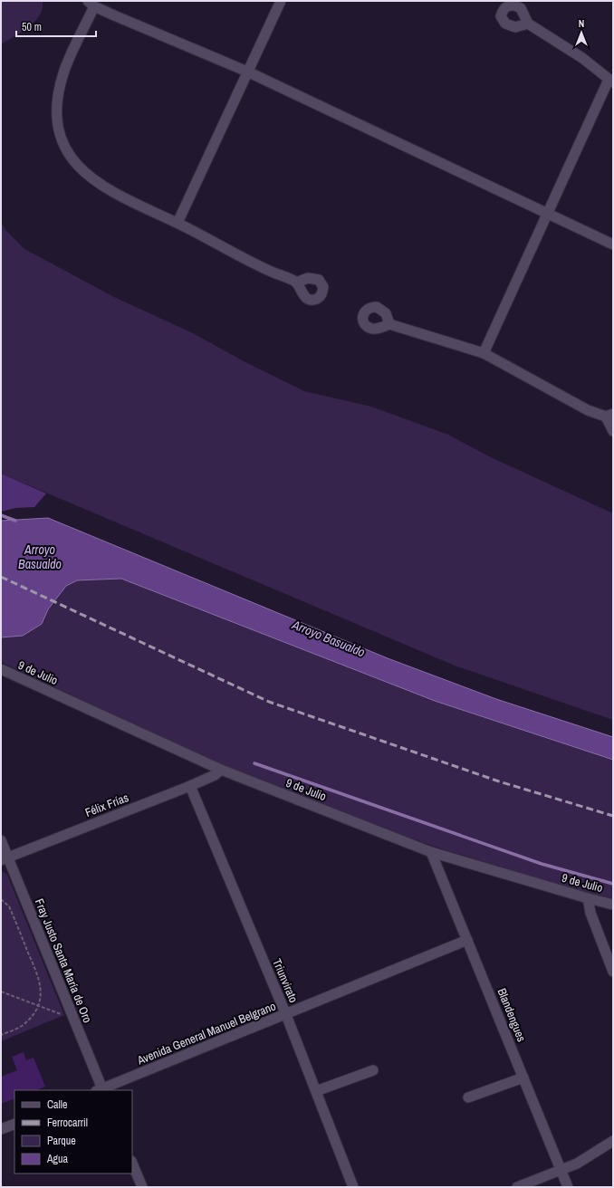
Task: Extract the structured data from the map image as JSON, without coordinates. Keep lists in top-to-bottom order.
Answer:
{
  "streets": {
    "street": [
      "9 de Julio",
      "Félix Frías",
      "Fray Justo Santa María de Oro",
      "Triunvirato",
      "Blandengues",
      "Avenida General Manuel Belgrano"
    ]
  },
  "crossings": [
    ["9 de Julio", "Félix Frías"],
    ["9 de Julio", "Blandengues"],
    ["Félix Frías", "Fray Justo Santa María de Oro"],
    ["Félix Frías", "Triunvirato"],
    ["Fray Justo Santa María de Oro", "Avenida General Manuel Belgrano"],
    ["Triunvirato", "Avenida General Manuel Belgrano"],
    ["Blandengues", "Avenida General Manuel Belgrano"]
  ],
  "water": ["Arroyo Basualdo"],
  "legend": [
    "Calle",
    "Ferrocarril",
    "Parque",
    "Agua"
  ],
  "scale_bar": "50 m",
  "north": "top"
}
